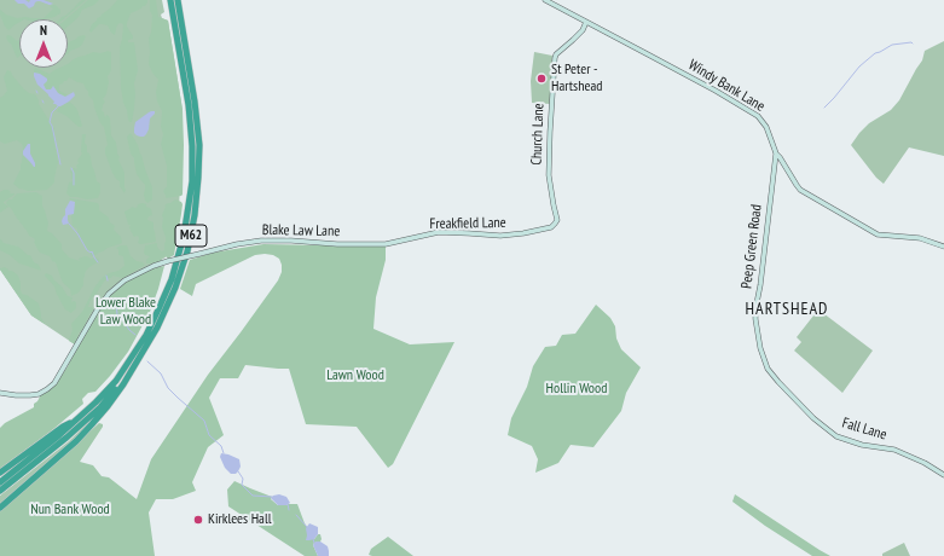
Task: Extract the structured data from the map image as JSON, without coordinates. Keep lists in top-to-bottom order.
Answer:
{
  "streets": {
    "highway": ["M62"],
    "street": [
      "Windy Bank Lane",
      "Church Lane",
      "Freakfield Lane",
      "Blake Law Lane",
      "Peep Green Road",
      "Fall Lane"
    ]
  },
  "crossings": [
    ["Windy Bank Lane", "Church Lane"],
    ["Windy Bank Lane", "Peep Green Road"],
    ["Church Lane", "Freakfield Lane"],
    ["Freakfield Lane", "Blake Law Lane"],
    ["Peep Green Road", "Fall Lane"]
  ],
  "districts": ["HARTSHEAD"],
  "parks": [
    "Lower Blake Law Wood",
    "Lawn Wood",
    "Hollin Wood",
    "Nun Bank Wood"
  ],
  "places": ["St Peter - Hartshead", "Kirklees Hall"],
  "north": "top"
}
